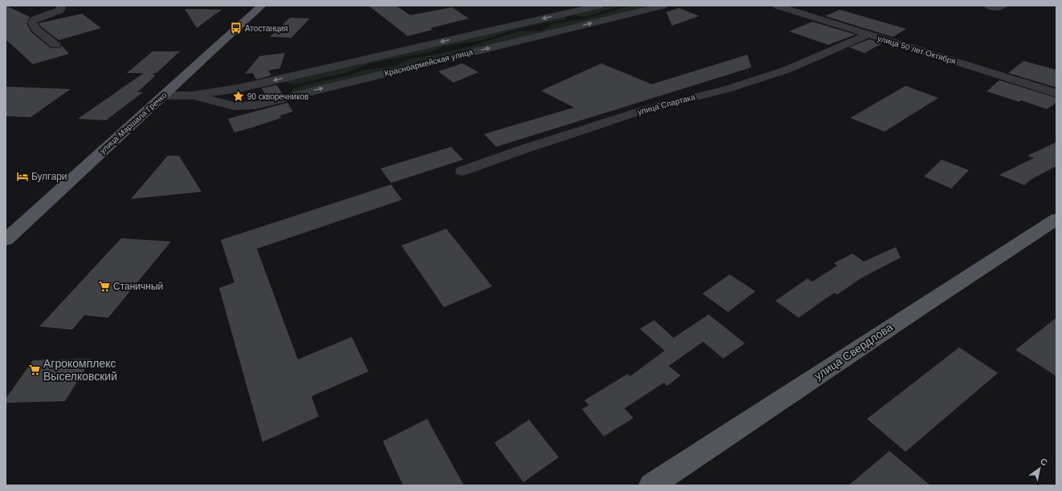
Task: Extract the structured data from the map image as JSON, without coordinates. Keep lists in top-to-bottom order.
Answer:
{
  "streets": {
    "main road": ["улица Маршала Гречко", "улица Свердлова"],
    "street": ["улица 50 лет Октября", "Красноармейская улица", "улица Спартака"]
  },
  "crossings": [
    ["улица 50 лет Октября", "улица Спартака"],
    ["Красноармейская улица", "улица Маршала Гречко"]
  ],
  "places": {
    "bus stop": ["Атостанция"],
    "place": ["90 скворечников"],
    "hotel": ["Булгари"],
    "supermarket": ["Станичный", "Агрокомплекс Выселковский"]
  },
  "north": "top right"
}
